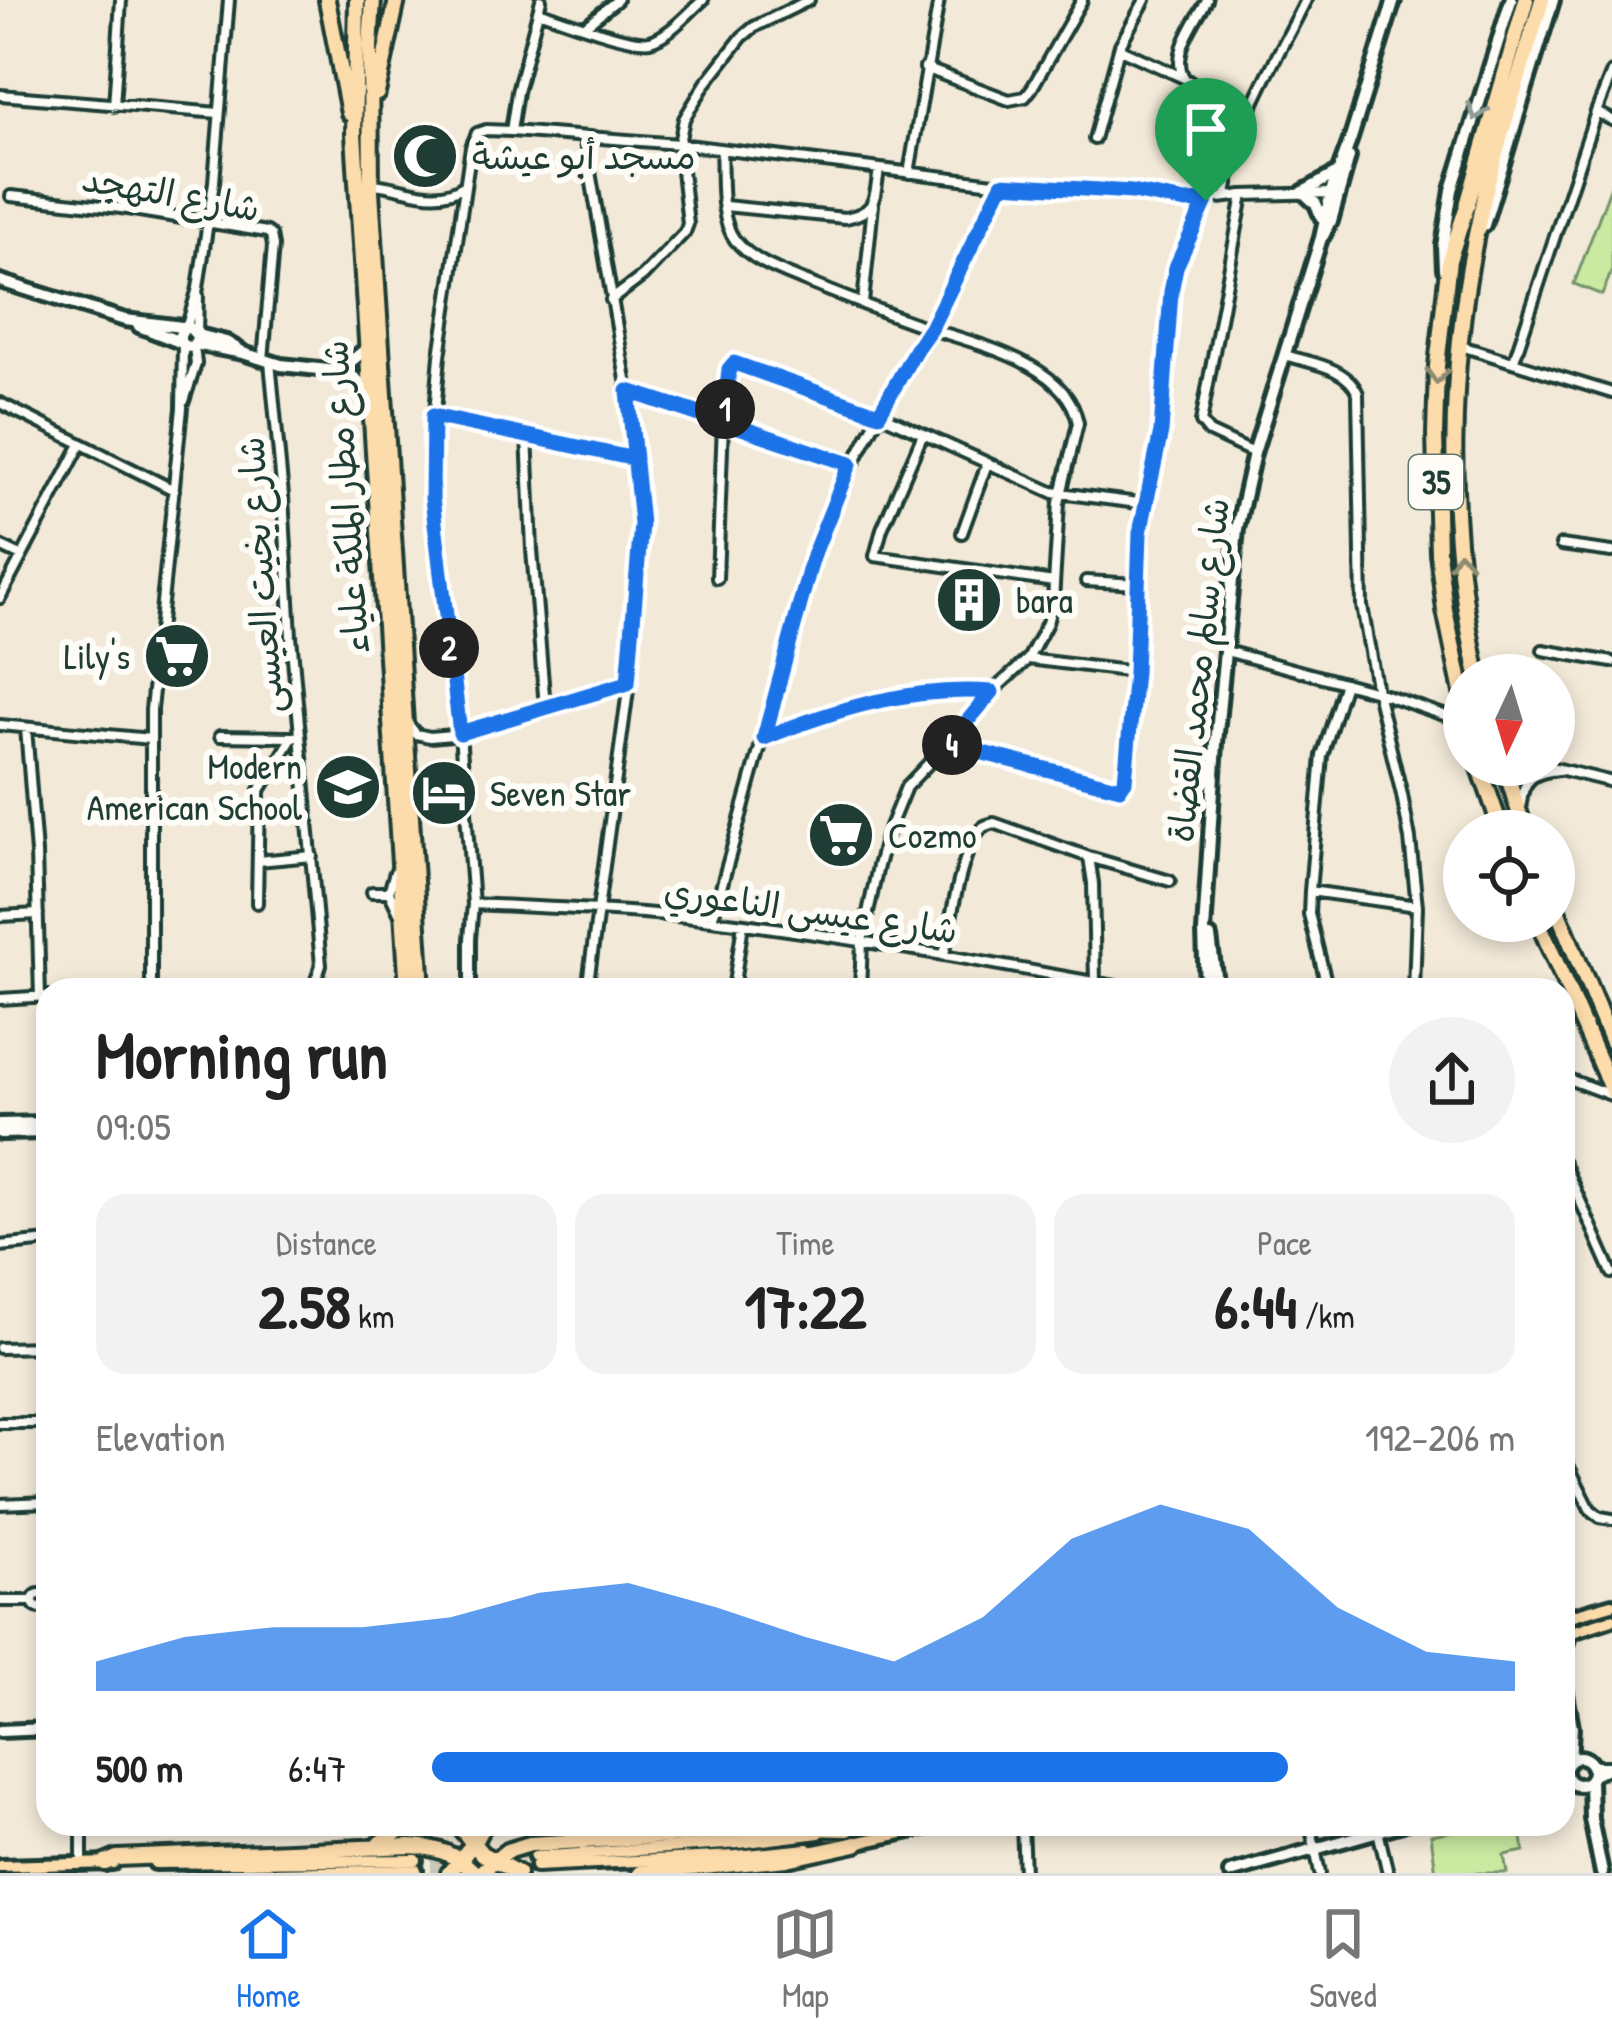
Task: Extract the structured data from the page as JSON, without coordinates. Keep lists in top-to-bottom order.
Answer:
{
  "streets": {
    "highway": ["35", "شارع مطار الملكة علياء"],
    "street": [
      "شارع التهجد",
      "شارع بخيت العيسى",
      "شارع سالم محمد القضاة",
      "شارع عيسى الناعوري"
    ]
  },
  "crossings": [
    ["شارع التهجد", "شارع بخيت العيسى"]
  ],
  "places": {
    "mosque": ["مسجد أبو عيشة"],
    "building": ["bara"],
    "supermarket": ["Lily's", "Cozmo"],
    "school or university": ["Modern American School"],
    "hotel": ["Seven Star"]
  },
  "north": "bottom",
  "page": {
    "pins": ["1", "2", "4"],
    "heading": ["Morning run", "09:05"],
    "stats": [
      ["Distance", "2.58 km"],
      ["Time", "17:22"],
      ["Pace", "6:44 /km"]
    ],
    "chart": ["Elevation", "192–206 m"],
    "list": [
      {
        "name": "500 m",
        "note": "6:47"
      }
    ],
    "tabs": ["Home", "Map", "Saved"]
  }
}
